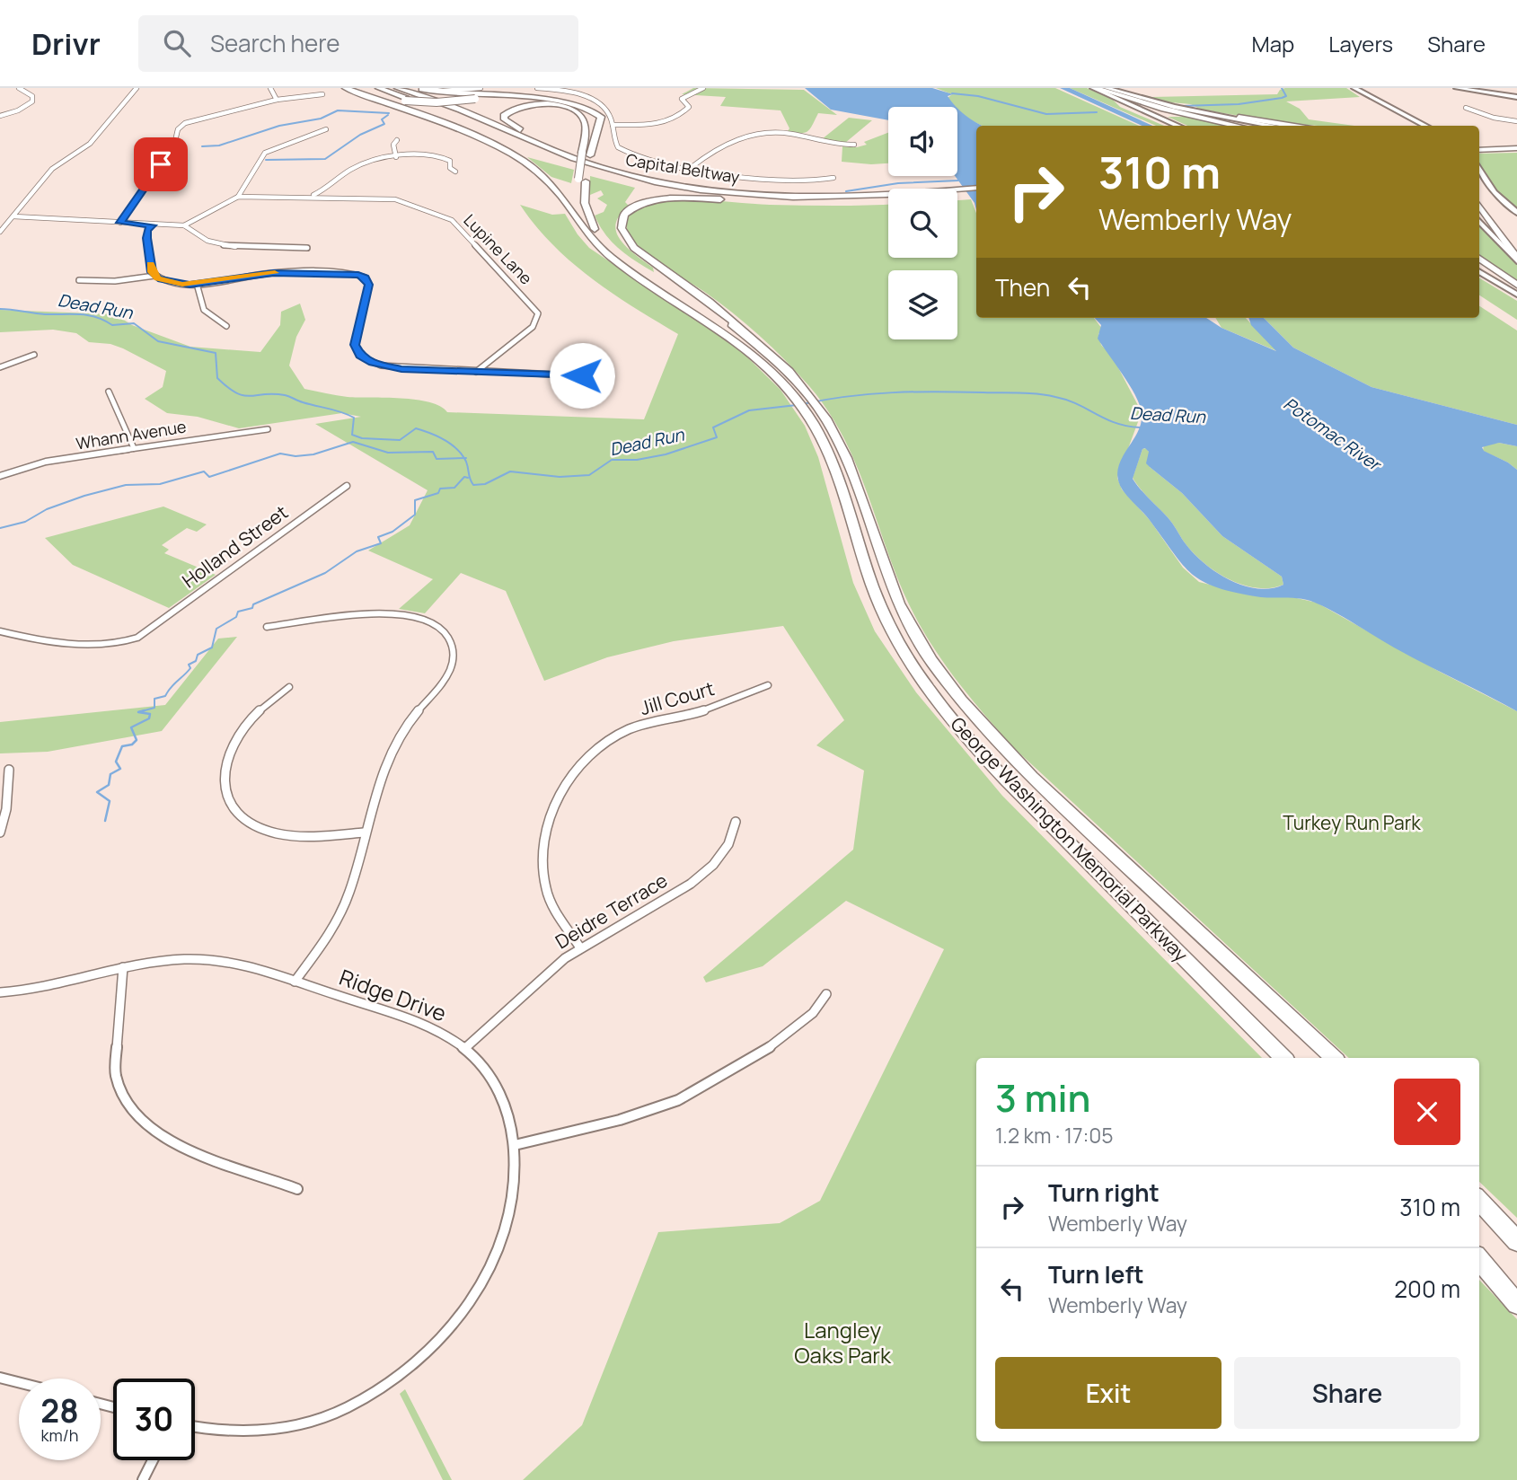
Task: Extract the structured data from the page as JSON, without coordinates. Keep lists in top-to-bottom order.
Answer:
{
  "streets": {
    "highway": ["Capital Beltway", "George Washington Memorial Parkway"],
    "street": [
      "Lupine Lane",
      "Whann Avenue",
      "Holland Street",
      "Jill Court",
      "Deidre Terrace",
      "Ridge Drive"
    ]
  },
  "crossings": [
    ["Jill Court", "Deidre Terrace"],
    ["Deidre Terrace", "Ridge Drive"]
  ],
  "water": ["Dead Run", "Potomac River"],
  "parks": ["Turkey Run Park", "Langley Oaks Park"],
  "page": {
    "header": "Drivr",
    "search": "Search here",
    "nav": ["Map", "Layers", "Share"],
    "turn": ["310 m", "Wemberly Way"],
    "then": "Then",
    "heading": ["3 min", "1.2 km · 17:05"],
    "list": [
      {
        "name": "Turn right",
        "note": "Wemberly Way",
        "value": "310 m"
      },
      {
        "name": "Turn left",
        "note": "Wemberly Way",
        "value": "200 m"
      }
    ],
    "buttons": ["Exit", "Share"],
    "speed": "28 km/h",
    "limit": "30"
  }
}
